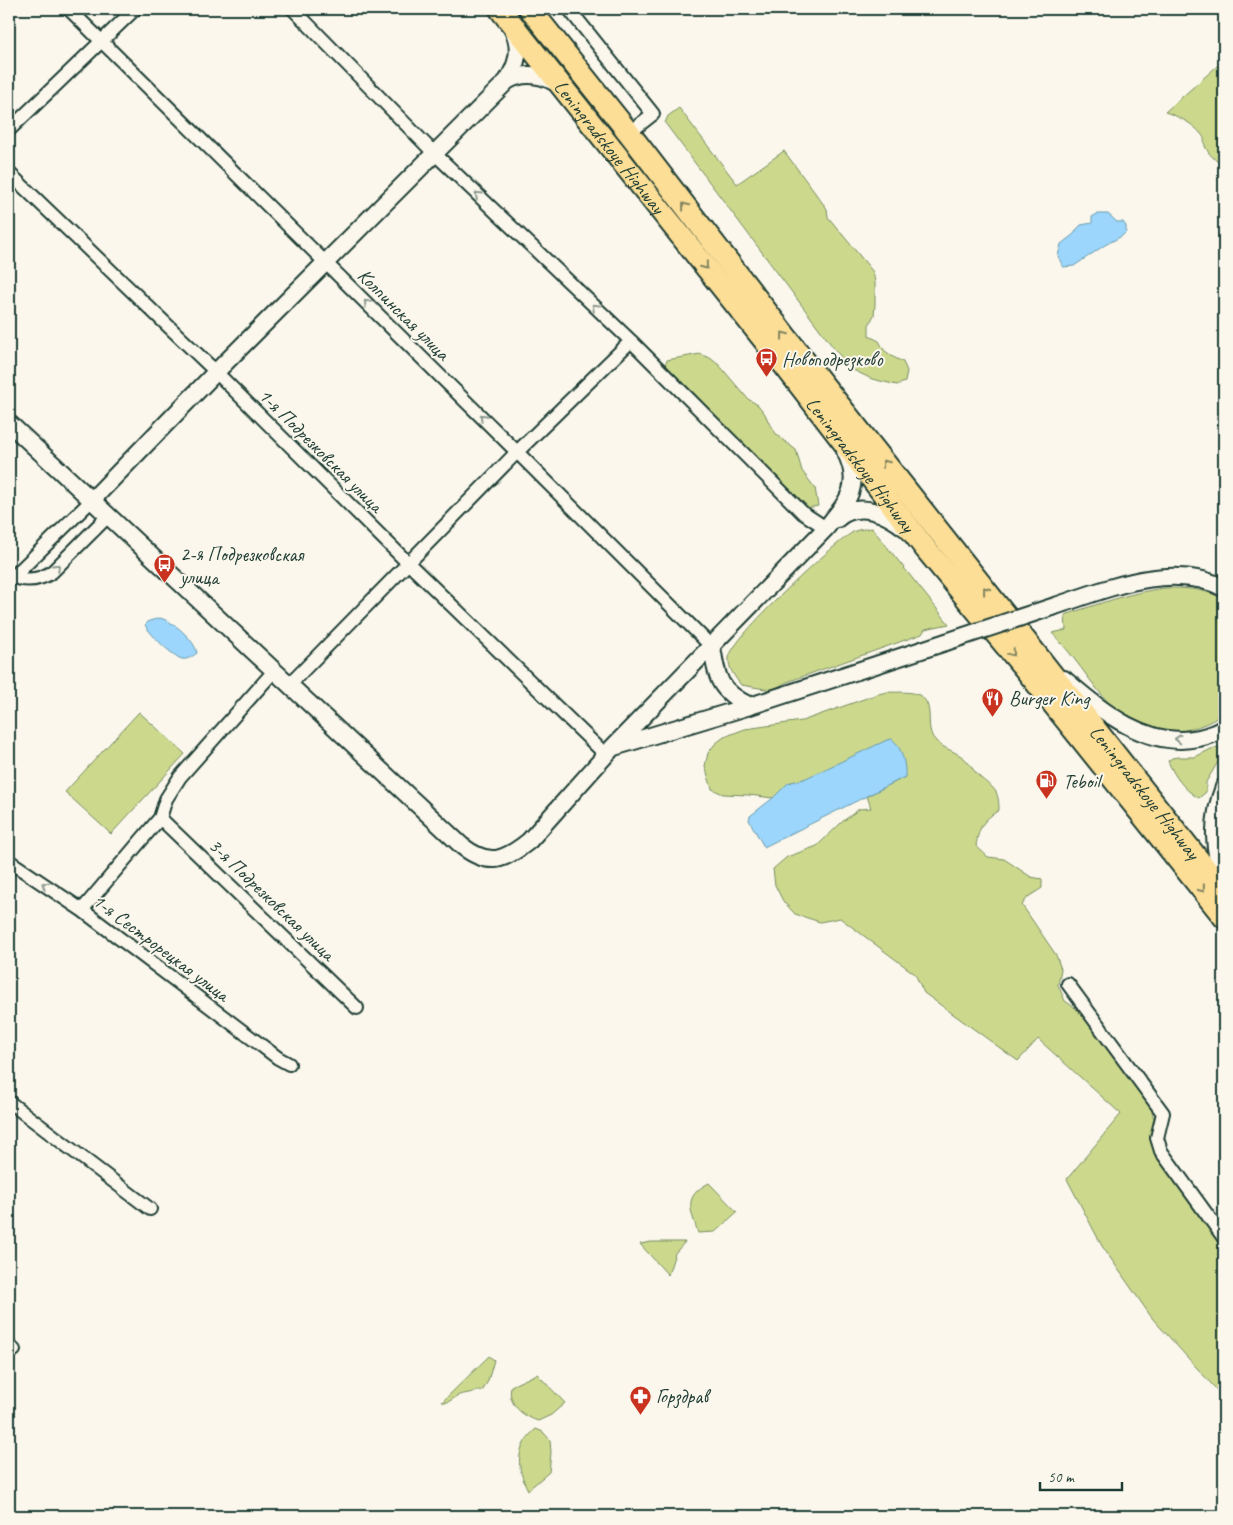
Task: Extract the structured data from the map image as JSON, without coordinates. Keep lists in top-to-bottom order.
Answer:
{
  "streets": {
    "highway": ["Leningradskoye Highway"],
    "street": [
      "Колпинская улица",
      "1-я Подрезковская улица",
      "3-я Подрезковская улица",
      "1-я Сестрорецкая улица"
    ]
  },
  "places": {
    "bus stop": ["Новоподрезково", "2-я Подрезковская улица"],
    "restaurant": ["Burger King"],
    "fuel station": ["Teboil"],
    "pharmacy": ["Горздрав"]
  },
  "scale_bar": "50 m"
}
